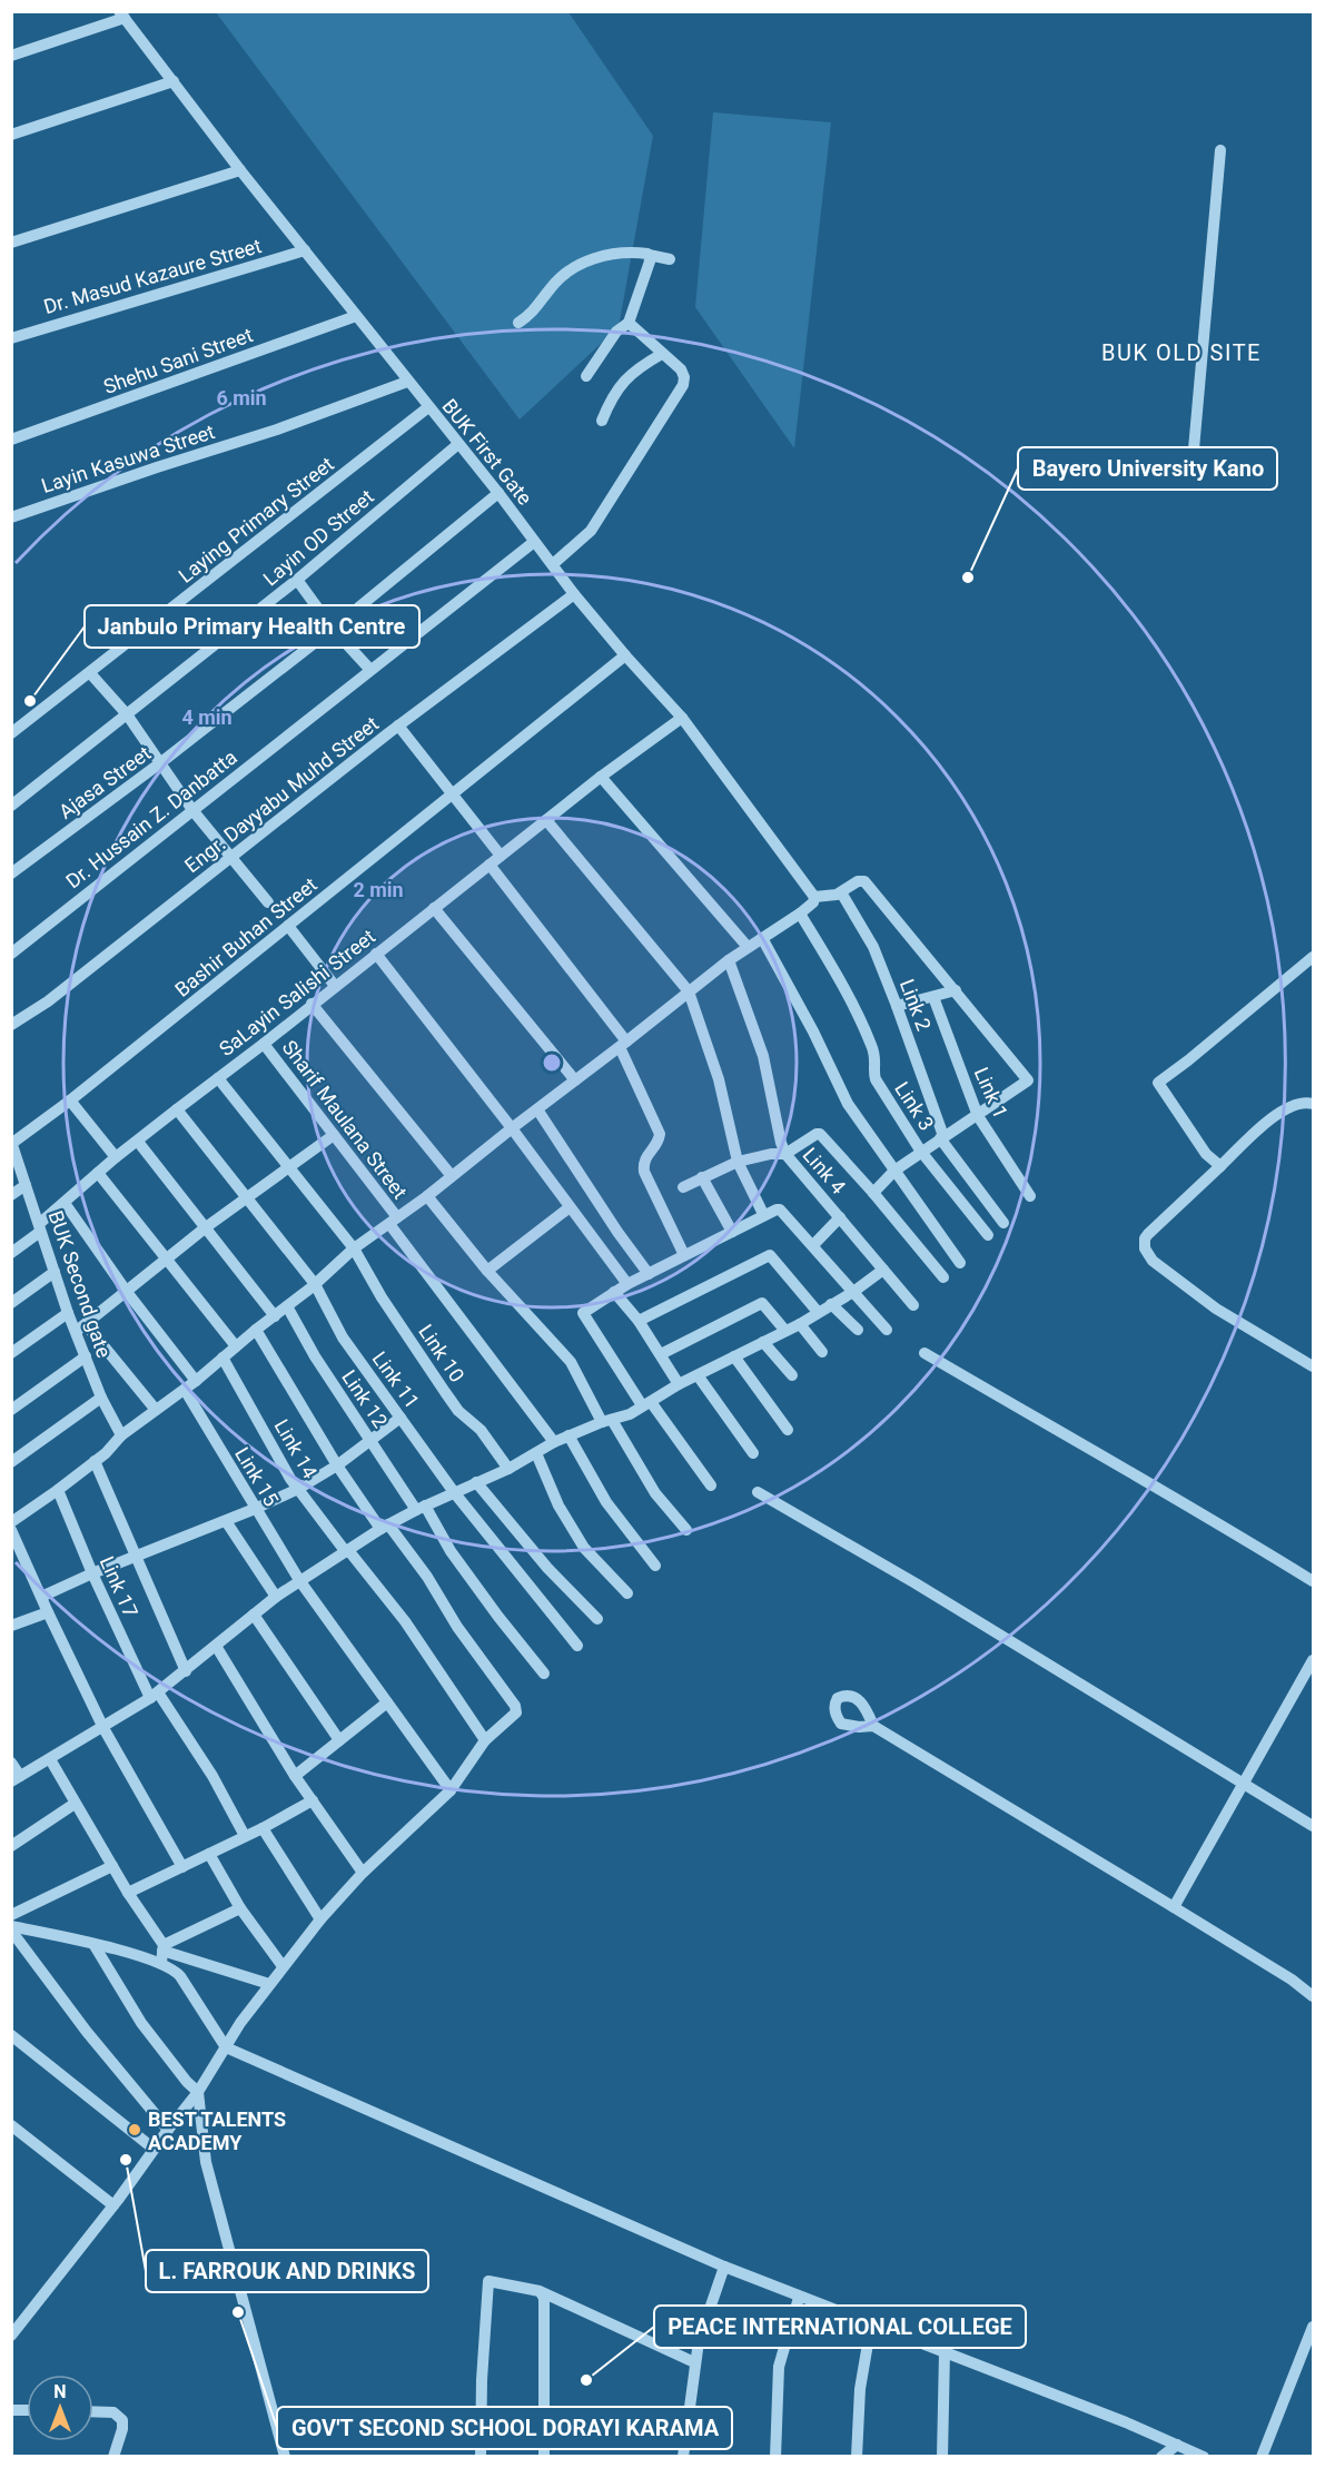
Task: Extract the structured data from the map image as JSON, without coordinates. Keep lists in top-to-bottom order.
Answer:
{
  "streets": {
    "street": [
      "Dr. Masud Kazaure Street",
      "Shehu Sani Street",
      "BUK First Gate",
      "Layin Kasuwa Street",
      "Laying Primary Street",
      "Layin OD Street",
      "Ajasa Street",
      "Engr. Dayyabu Muhd Street",
      "Dr. Hussain Z. Danbatta",
      "Bashir Buhan Street",
      "SaLayin Salishi Street",
      "Link 2",
      "Link 1",
      "Link 3",
      "Sharif Maulana Street",
      "Link 4",
      "BUK Second gate",
      "Link 10",
      "Link 11",
      "Link 12",
      "Link 14",
      "Link 15",
      "Link 17"
    ]
  },
  "crossings": [
    ["Dr. Masud Kazaure Street", "BUK First Gate"],
    ["Shehu Sani Street", "BUK First Gate"],
    ["BUK First Gate", "Layin Kasuwa Street"],
    ["BUK First Gate", "Laying Primary Street"],
    ["BUK First Gate", "Layin OD Street"],
    ["BUK First Gate", "Ajasa Street"],
    ["BUK First Gate", "Engr. Dayyabu Muhd Street"],
    ["BUK First Gate", "Dr. Hussain Z. Danbatta"],
    ["BUK First Gate", "Bashir Buhan Street"],
    ["BUK First Gate", "SaLayin Salishi Street"],
    ["Bashir Buhan Street", "BUK Second gate"],
    ["SaLayin Salishi Street", "Sharif Maulana Street"],
    ["SaLayin Salishi Street", "BUK Second gate"],
    ["SaLayin Salishi Street", "Link 10"],
    ["SaLayin Salishi Street", "Link 11"]
  ],
  "districts": ["BUK OLD SITE"],
  "places": [
    "Bayero University Kano",
    "Janbulo Primary Health Centre",
    "BEST TALENTS ACADEMY",
    "L. FARROUK AND DRINKS",
    "GOV'T SECOND SCHOOL DORAYI KARAMA",
    "PEACE INTERNATIONAL COLLEGE"
  ],
  "north": "top",
  "rings": ["6 min", "4 min", "2 min"]
}
